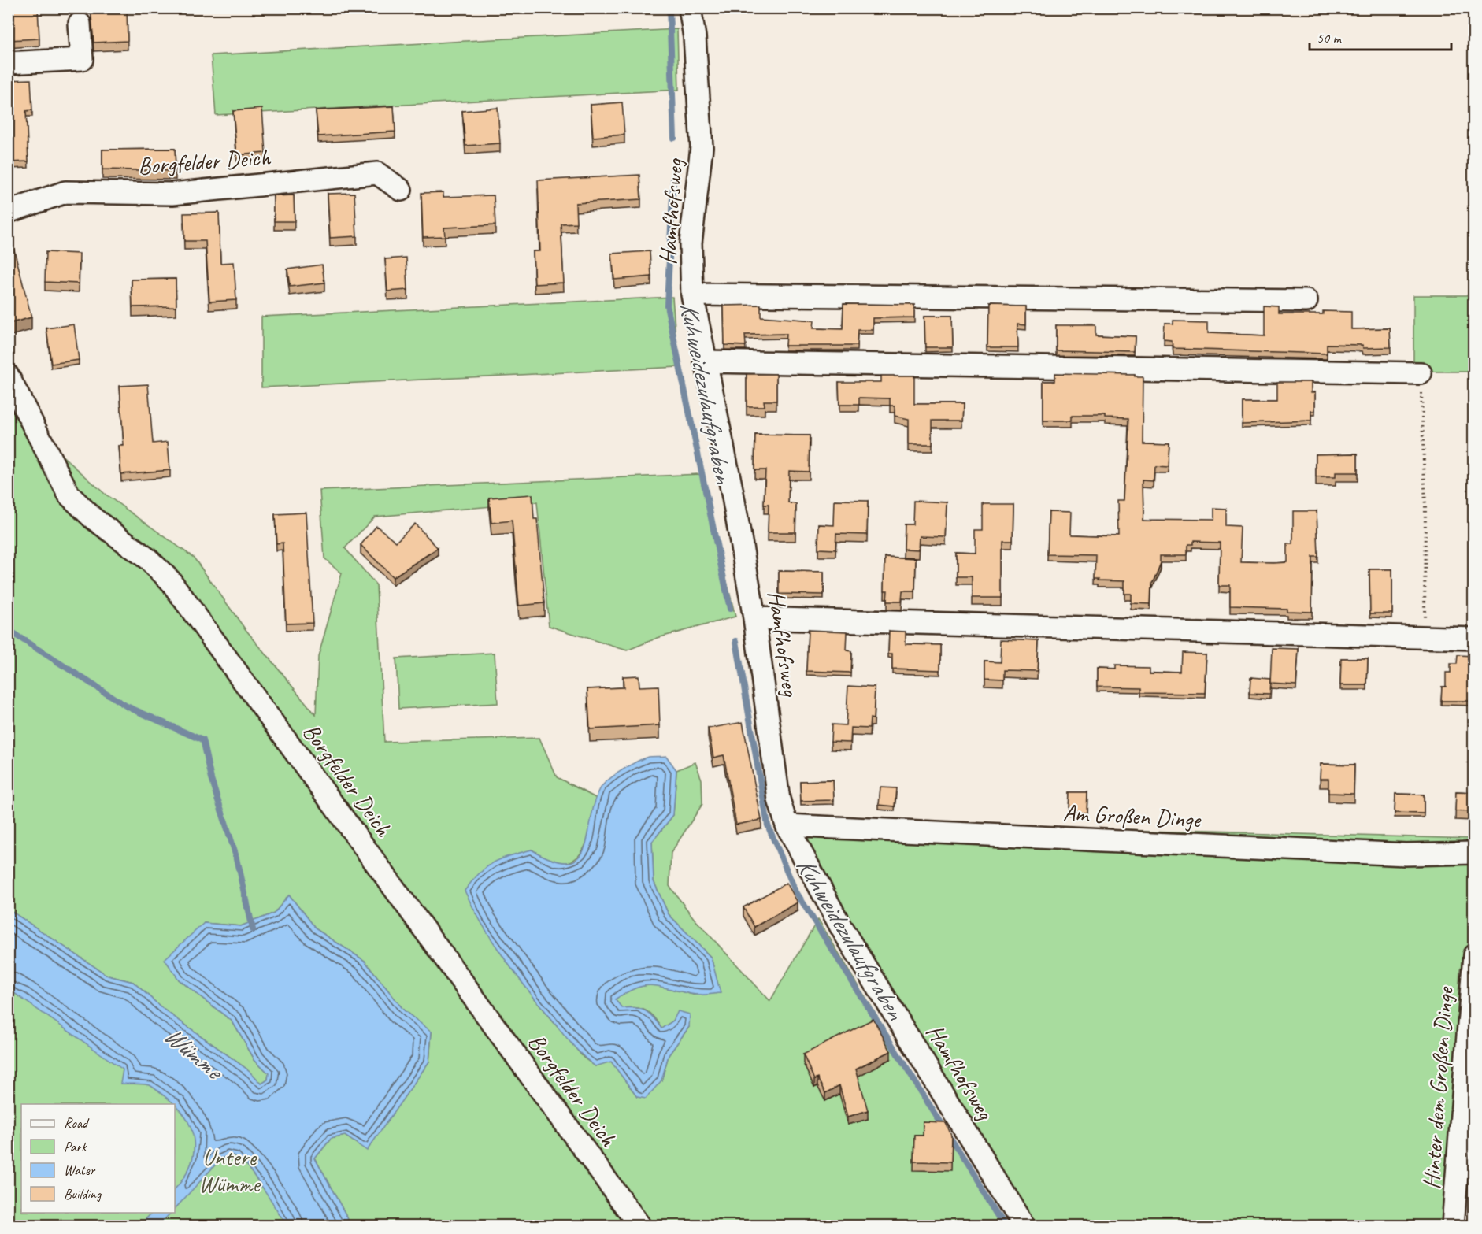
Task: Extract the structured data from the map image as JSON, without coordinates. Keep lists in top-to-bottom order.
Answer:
{
  "streets": {
    "street": [
      "Borgfelder Deich",
      "Hamfhofsweg",
      "Am Großen Dinge",
      "Hinter dem Großen Dinge"
    ]
  },
  "crossings": [
    ["Hamfhofsweg", "Am Großen Dinge"]
  ],
  "water": ["Kuhweidezulaufgraben", "Wümme"],
  "parks": ["Untere Wümme"],
  "legend": [
    "Road",
    "Park",
    "Water",
    "Building"
  ],
  "scale_bar": "50 m"
}
